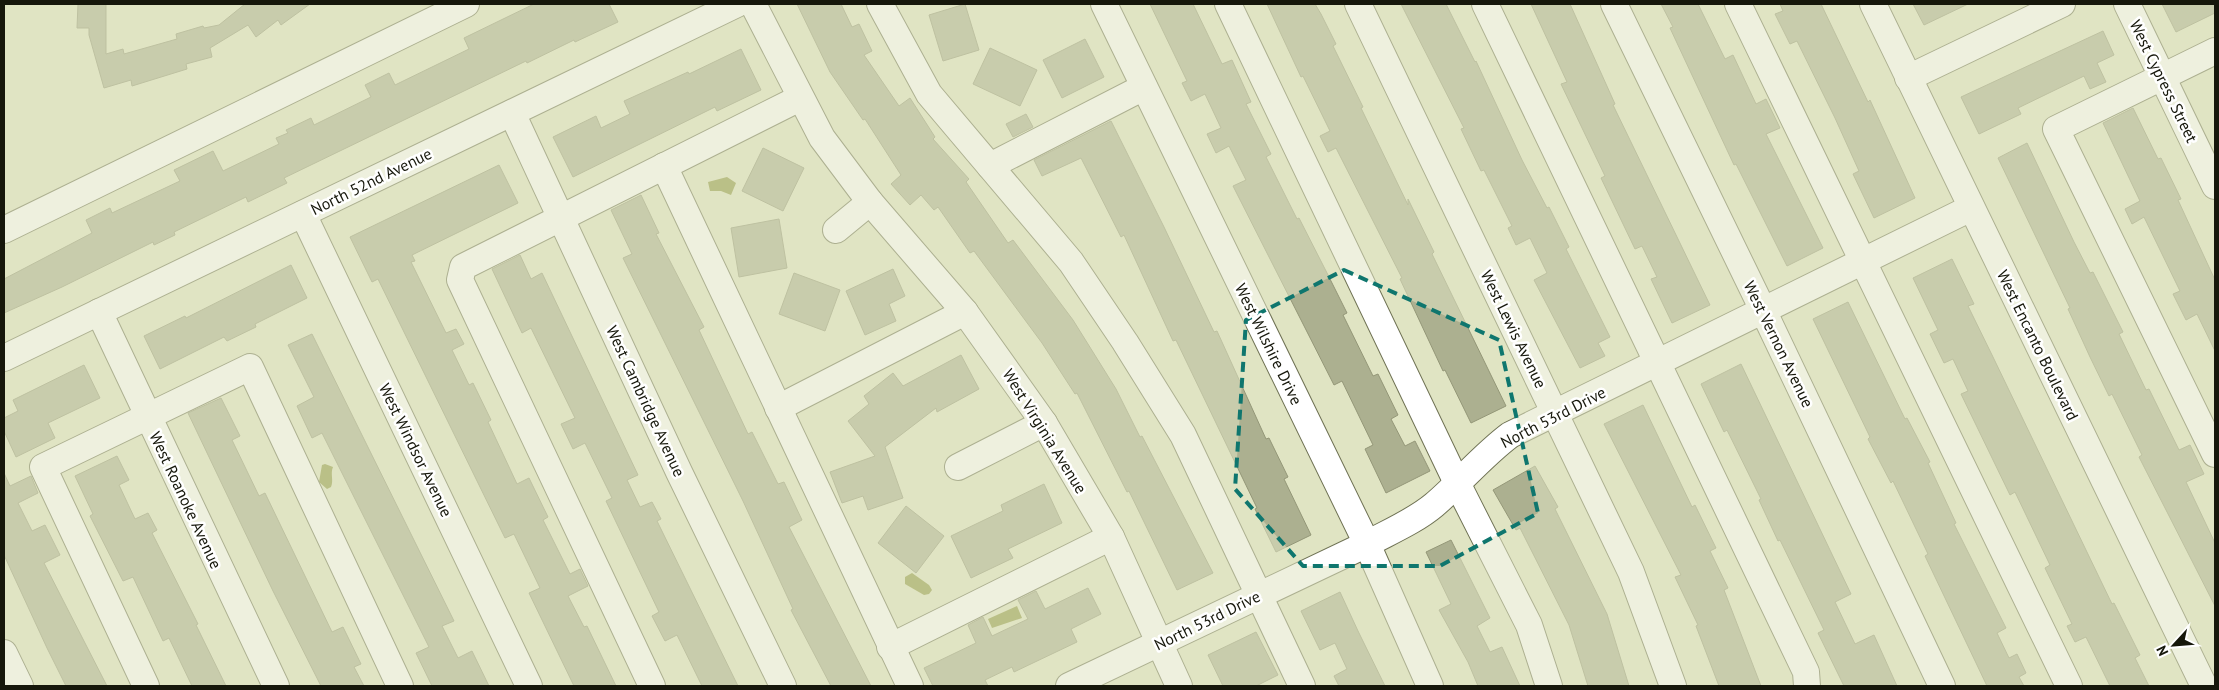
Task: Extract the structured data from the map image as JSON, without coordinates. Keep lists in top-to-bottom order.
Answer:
{
  "streets": {
    "street": [
      "West Cypress Street",
      "North 52nd Avenue",
      "West Lewis Avenue",
      "West Wilshire Drive",
      "West Vernon Avenue",
      "West Encanto Boulevard",
      "West Cambridge Avenue",
      "North 53rd Drive",
      "West Virginia Avenue",
      "West Windsor Avenue",
      "West Roanoke Avenue"
    ]
  },
  "crossings": [
    ["North 52nd Avenue", "West Cambridge Avenue"],
    ["North 52nd Avenue", "West Windsor Avenue"],
    ["North 52nd Avenue", "West Roanoke Avenue"],
    ["West Lewis Avenue", "North 53rd Drive"],
    ["West Wilshire Drive", "North 53rd Drive"],
    ["West Vernon Avenue", "North 53rd Drive"],
    ["West Encanto Boulevard", "North 53rd Drive"],
    ["North 53rd Drive", "West Virginia Avenue"]
  ],
  "north": "bottom left"
}
